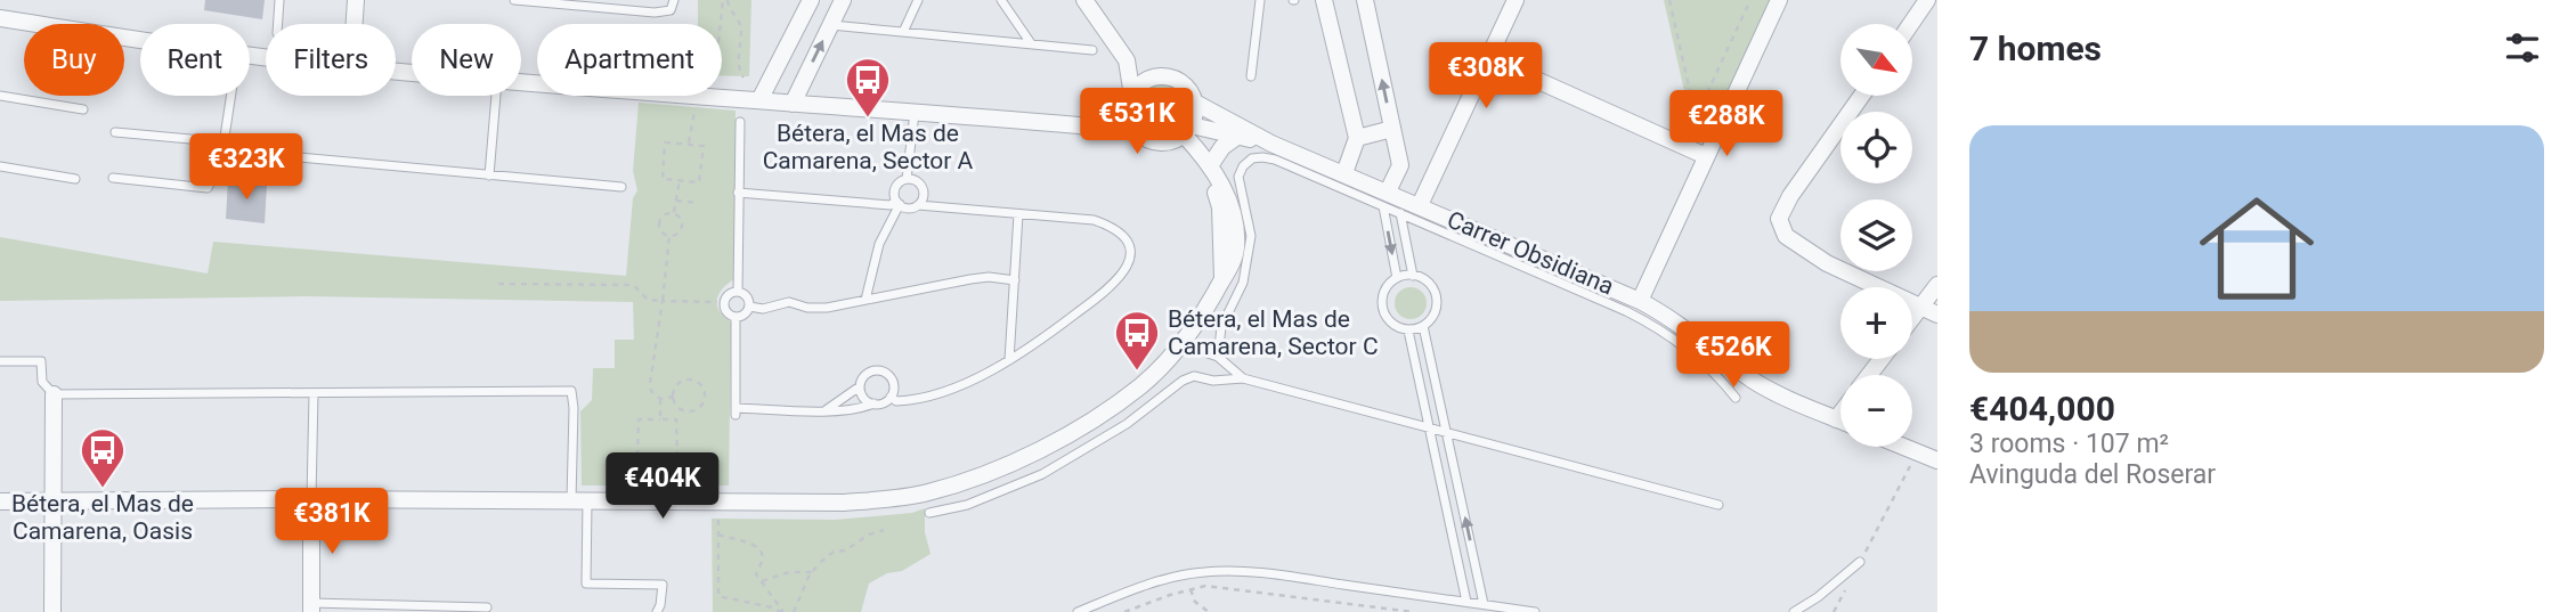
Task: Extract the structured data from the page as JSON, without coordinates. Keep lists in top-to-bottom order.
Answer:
{
  "streets": {
    "street": ["Carrer Obsidiana"]
  },
  "places": {
    "bus stop": ["Bétera, el Mas de Camarena, Sector A", "Bétera, el Mas de Camarena, Sector C", "Bétera, el Mas de Camarena, Oasis"]
  },
  "north": "bottom right",
  "page": {
    "heading": "7 homes",
    "map_buttons": ["+", "−"],
    "chip": [
      "Buy",
      "Rent",
      "Filters",
      "New",
      "Apartment"
    ],
    "price": [
      "€308K",
      "€531K",
      "€288K",
      "€323K",
      "€526K",
      "€404K",
      "€381K"
    ],
    "list": [
      {
        "name": "€404,000",
        "note": "3 rooms · 107 m² · Avinguda del Roserar"
      }
    ]
  }
}
